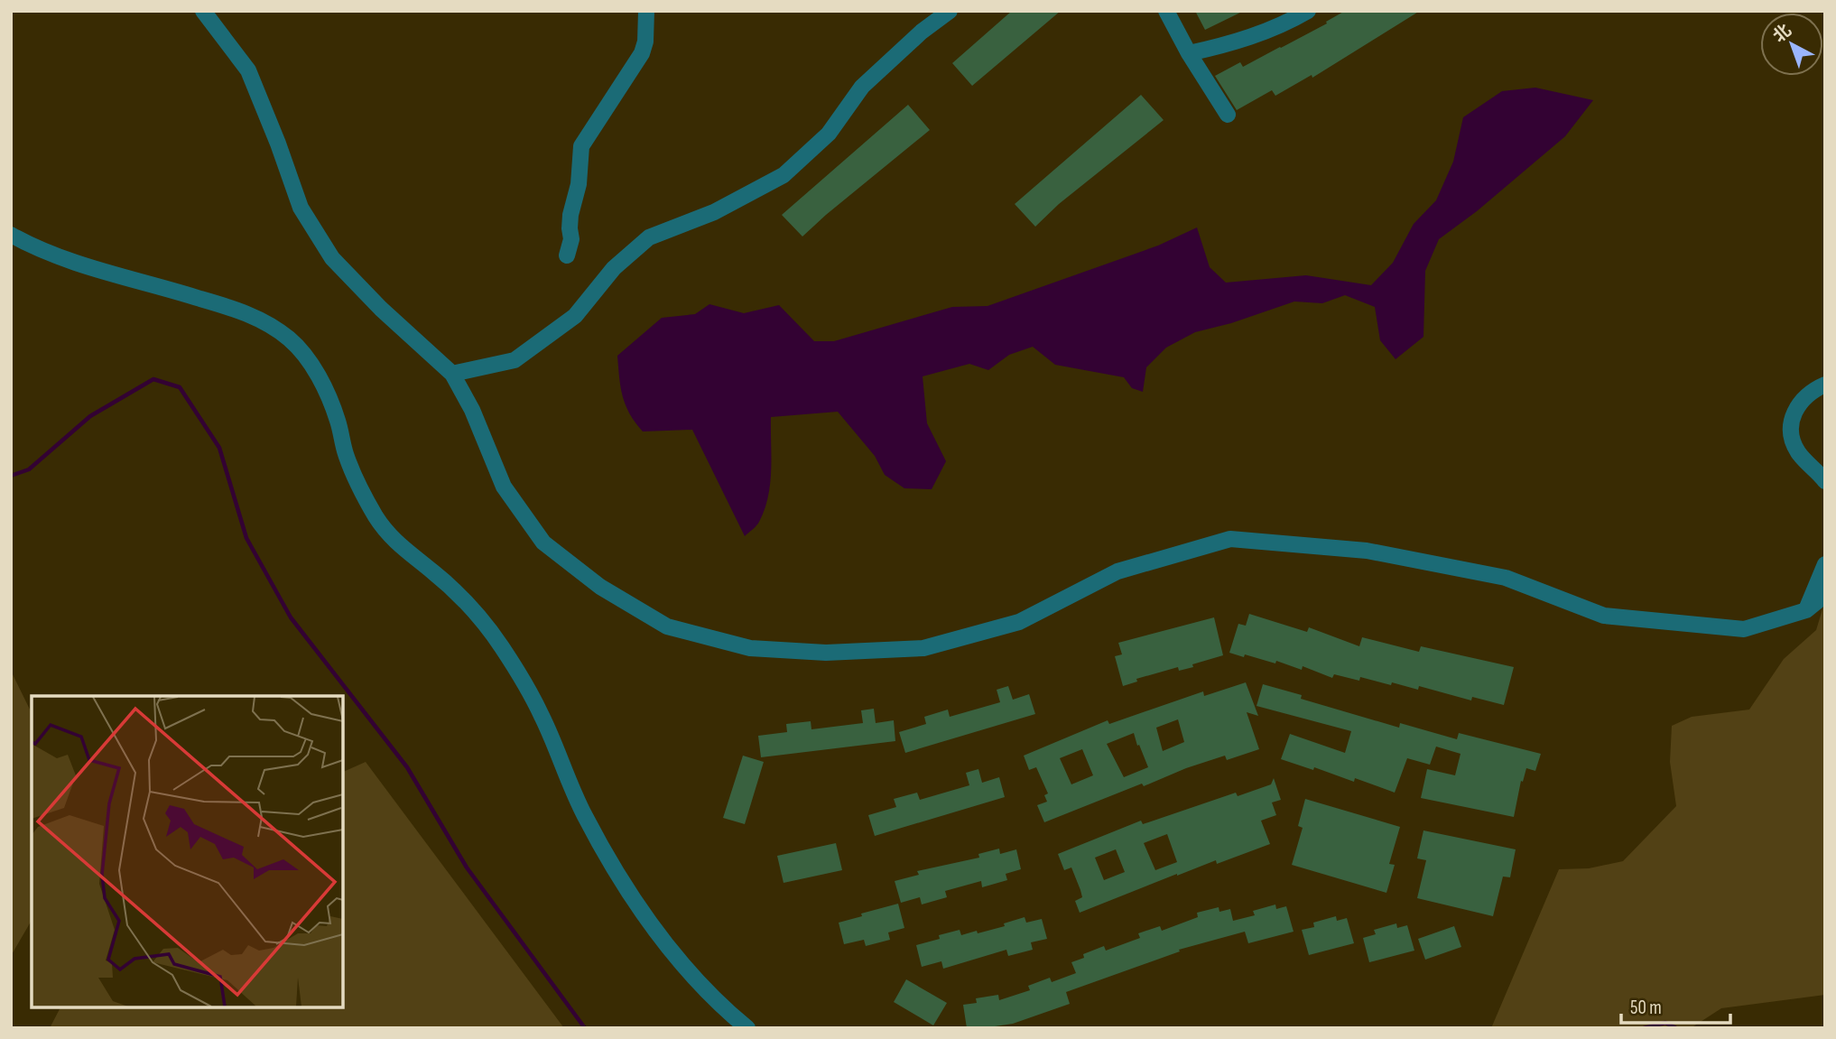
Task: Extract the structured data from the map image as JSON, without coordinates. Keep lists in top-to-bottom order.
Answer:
{
  "scale_bar": "50 m",
  "north": "top left"
}
